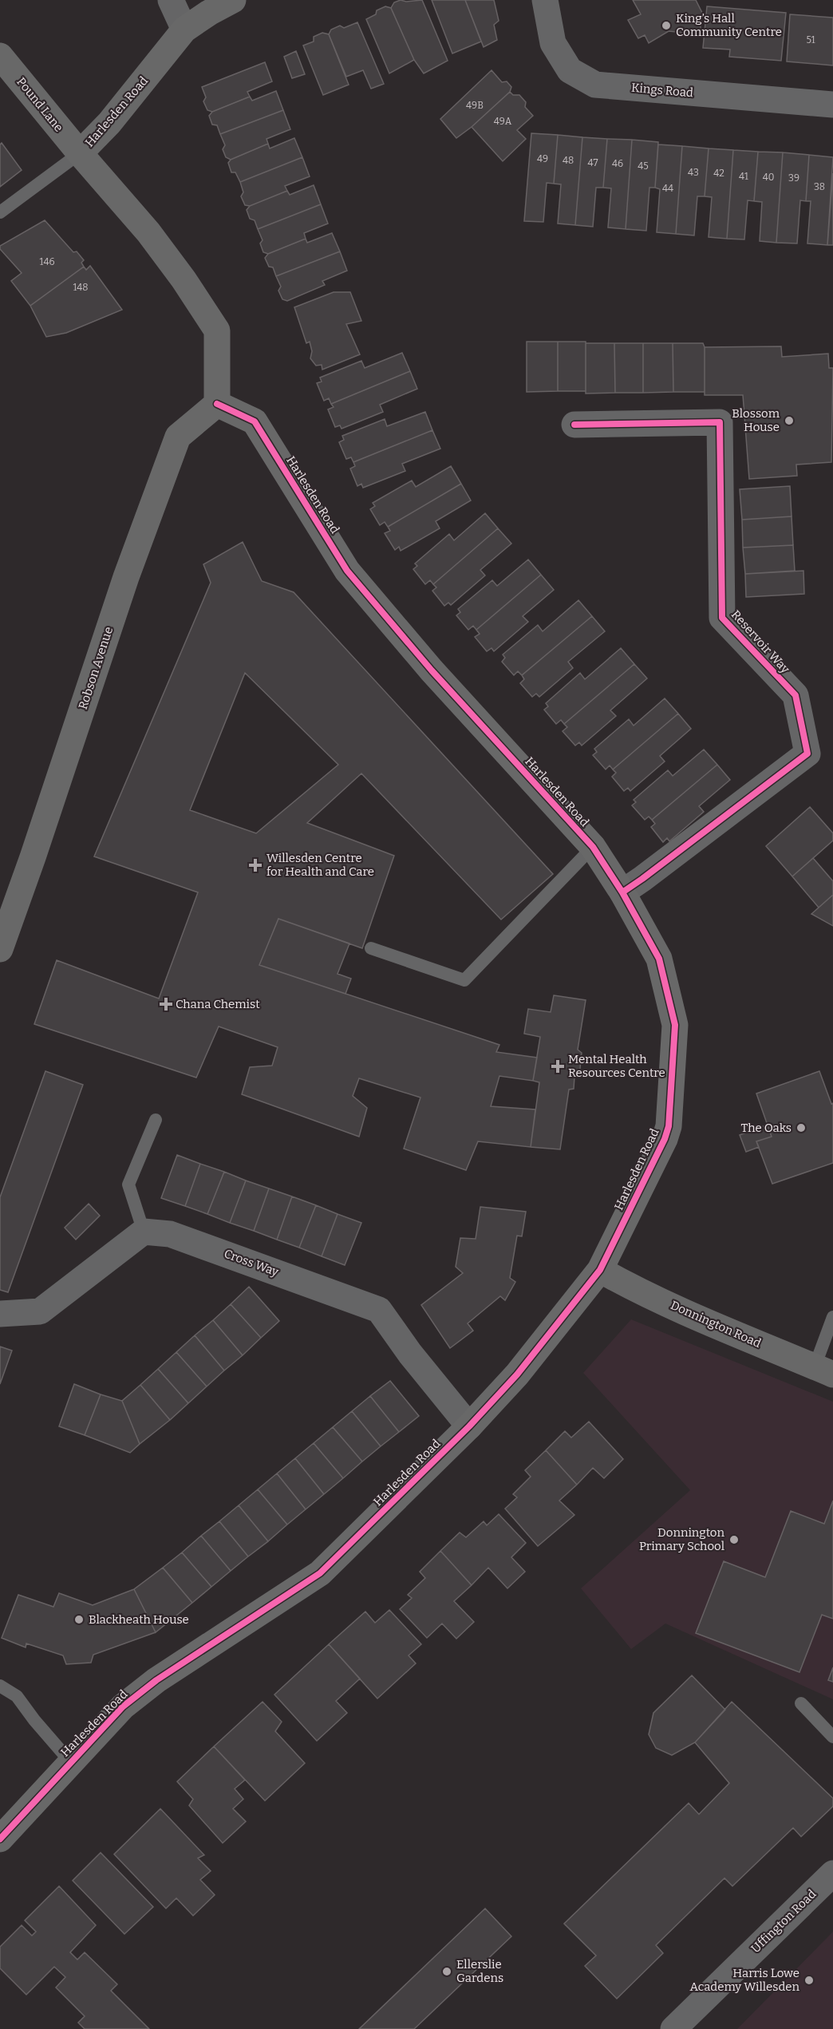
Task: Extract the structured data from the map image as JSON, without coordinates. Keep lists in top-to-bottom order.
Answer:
{
  "streets": {
    "street": [
      "Kings Road",
      "Pound Lane",
      "Harlesden Road",
      "Reservoir Way",
      "Robson Avenue",
      "Cross Way",
      "Donnington Road",
      "Uffington Road"
    ]
  },
  "crossings": [
    ["Pound Lane", "Harlesden Road"],
    ["Harlesden Road", "Reservoir Way"],
    ["Harlesden Road", "Robson Avenue"],
    ["Harlesden Road", "Cross Way"],
    ["Harlesden Road", "Donnington Road"]
  ],
  "places": {
    "other": [
      "King’s Hall Community Centre",
      "Blossom House",
      "The Oaks",
      "Donnington Primary School",
      "Blackheath House",
      "Ellerslie Gardens",
      "Harris Lowe Academy Willesden"
    ],
    "health": ["Willesden Centre for Health and Care", "Chana Chemist", "Mental Health Resources Centre"]
  },
  "house_numbers": [
    "51",
    "49B",
    "49A",
    "49",
    "48",
    "47",
    "46",
    "45",
    "43",
    "42",
    "41",
    "40",
    "39",
    "38",
    "44",
    "146",
    "148"
  ]
}
